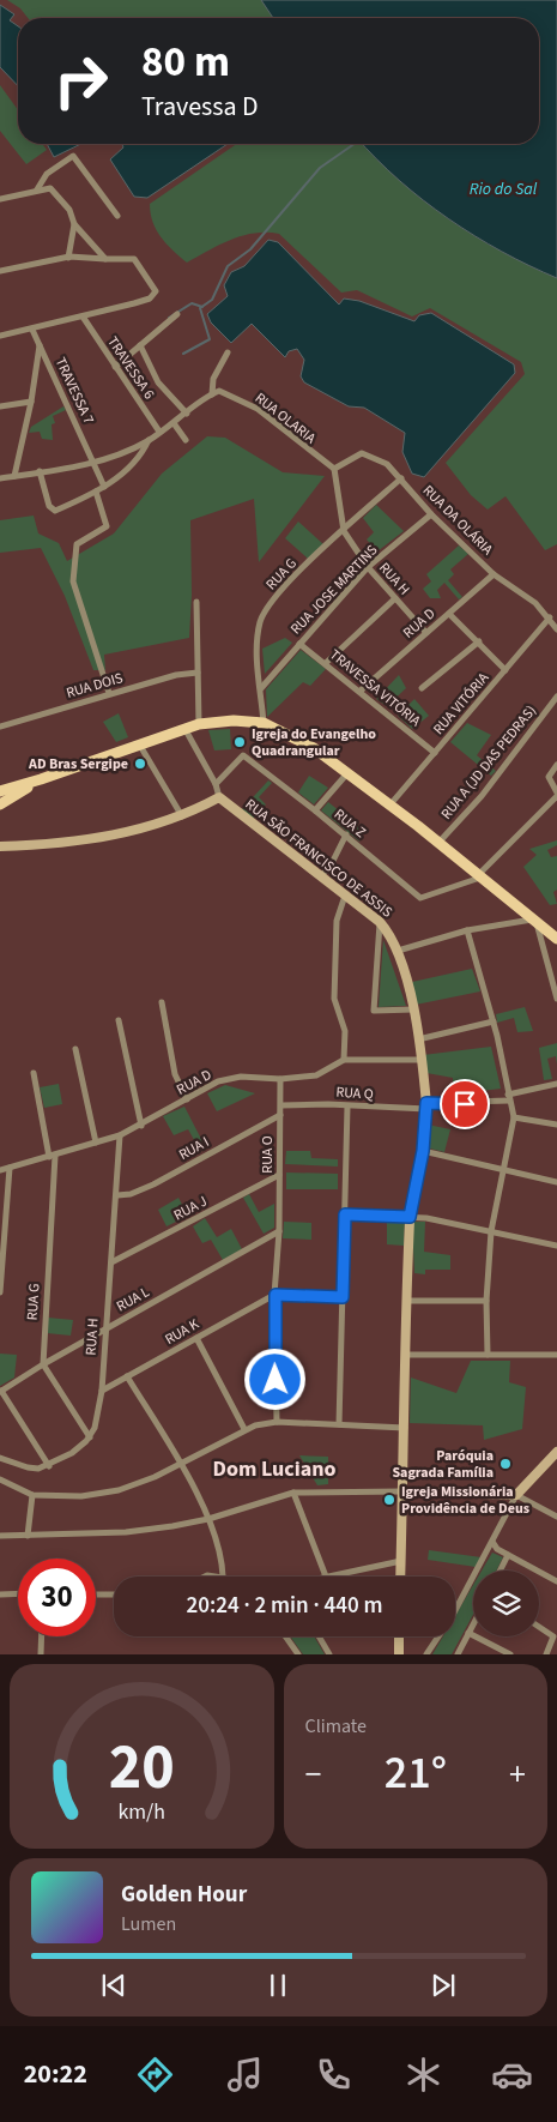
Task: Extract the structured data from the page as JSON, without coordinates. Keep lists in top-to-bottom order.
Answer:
{
  "streets": {
    "street": [
      "TRAVESSA 6",
      "TRAVESSA 7",
      "RUA OLARIA",
      "RUA DA OLÁRIA",
      "RUA G",
      "RUA H",
      "RUA JOSE MARTINS",
      "RUA D",
      "RUA DOIS",
      "TRAVESSA VITÓRIA",
      "RUA VITÓRIA",
      "RUA A (JD DAS PEDRAS)",
      "RUA Z",
      "RUA SÃO FRANCISCO DE ASSIS",
      "RUA Q",
      "RUA I",
      "RUA O",
      "RUA J",
      "RUA L",
      "RUA K"
    ]
  },
  "crossings": [
    ["RUA OLARIA", "RUA DA OLÁRIA"],
    ["RUA OLARIA", "RUA H"],
    ["RUA DA OLÁRIA", "RUA G"],
    ["RUA DA OLÁRIA", "RUA H"],
    ["RUA DA OLÁRIA", "RUA JOSE MARTINS"],
    ["RUA DA OLÁRIA", "RUA D"],
    ["RUA DA OLÁRIA", "RUA VITÓRIA"],
    ["RUA G", "RUA H"],
    ["RUA G", "RUA JOSE MARTINS"],
    ["RUA G", "RUA D"],
    ["RUA G", "RUA L"],
    ["RUA H", "RUA JOSE MARTINS"],
    ["RUA H", "RUA D"],
    ["RUA H", "RUA I"],
    ["RUA H", "RUA J"],
    ["RUA H", "RUA L"],
    ["RUA H", "RUA K"],
    ["RUA JOSE MARTINS", "TRAVESSA VITÓRIA"],
    ["RUA D", "TRAVESSA VITÓRIA"],
    ["RUA D", "RUA O"],
    ["TRAVESSA VITÓRIA", "RUA VITÓRIA"],
    ["RUA SÃO FRANCISCO DE ASSIS", "RUA Q"],
    ["RUA Q", "RUA O"],
    ["RUA I", "RUA O"],
    ["RUA O", "RUA J"],
    ["RUA O", "RUA L"],
    ["RUA O", "RUA K"]
  ],
  "districts": ["Dom Luciano"],
  "water": ["Rio do Sal"],
  "places": [
    "Igreja do Evangelho Quadrangular",
    "AD Bras Sergipe",
    "Paróquia Sagrada Família",
    "Igreja Missionária Providência de Deus"
  ],
  "page": {
    "turn": ["80 m", "Travessa D"],
    "limit": "30",
    "trip": "20:24 · 2 min · 440 m",
    "tile": "Climate",
    "heat": ["−", "21°", "+"],
    "song": ["Golden Hour", "Lumen"],
    "tabs": "20:22",
    "gauge": ["20", "km/h"]
  }
}
